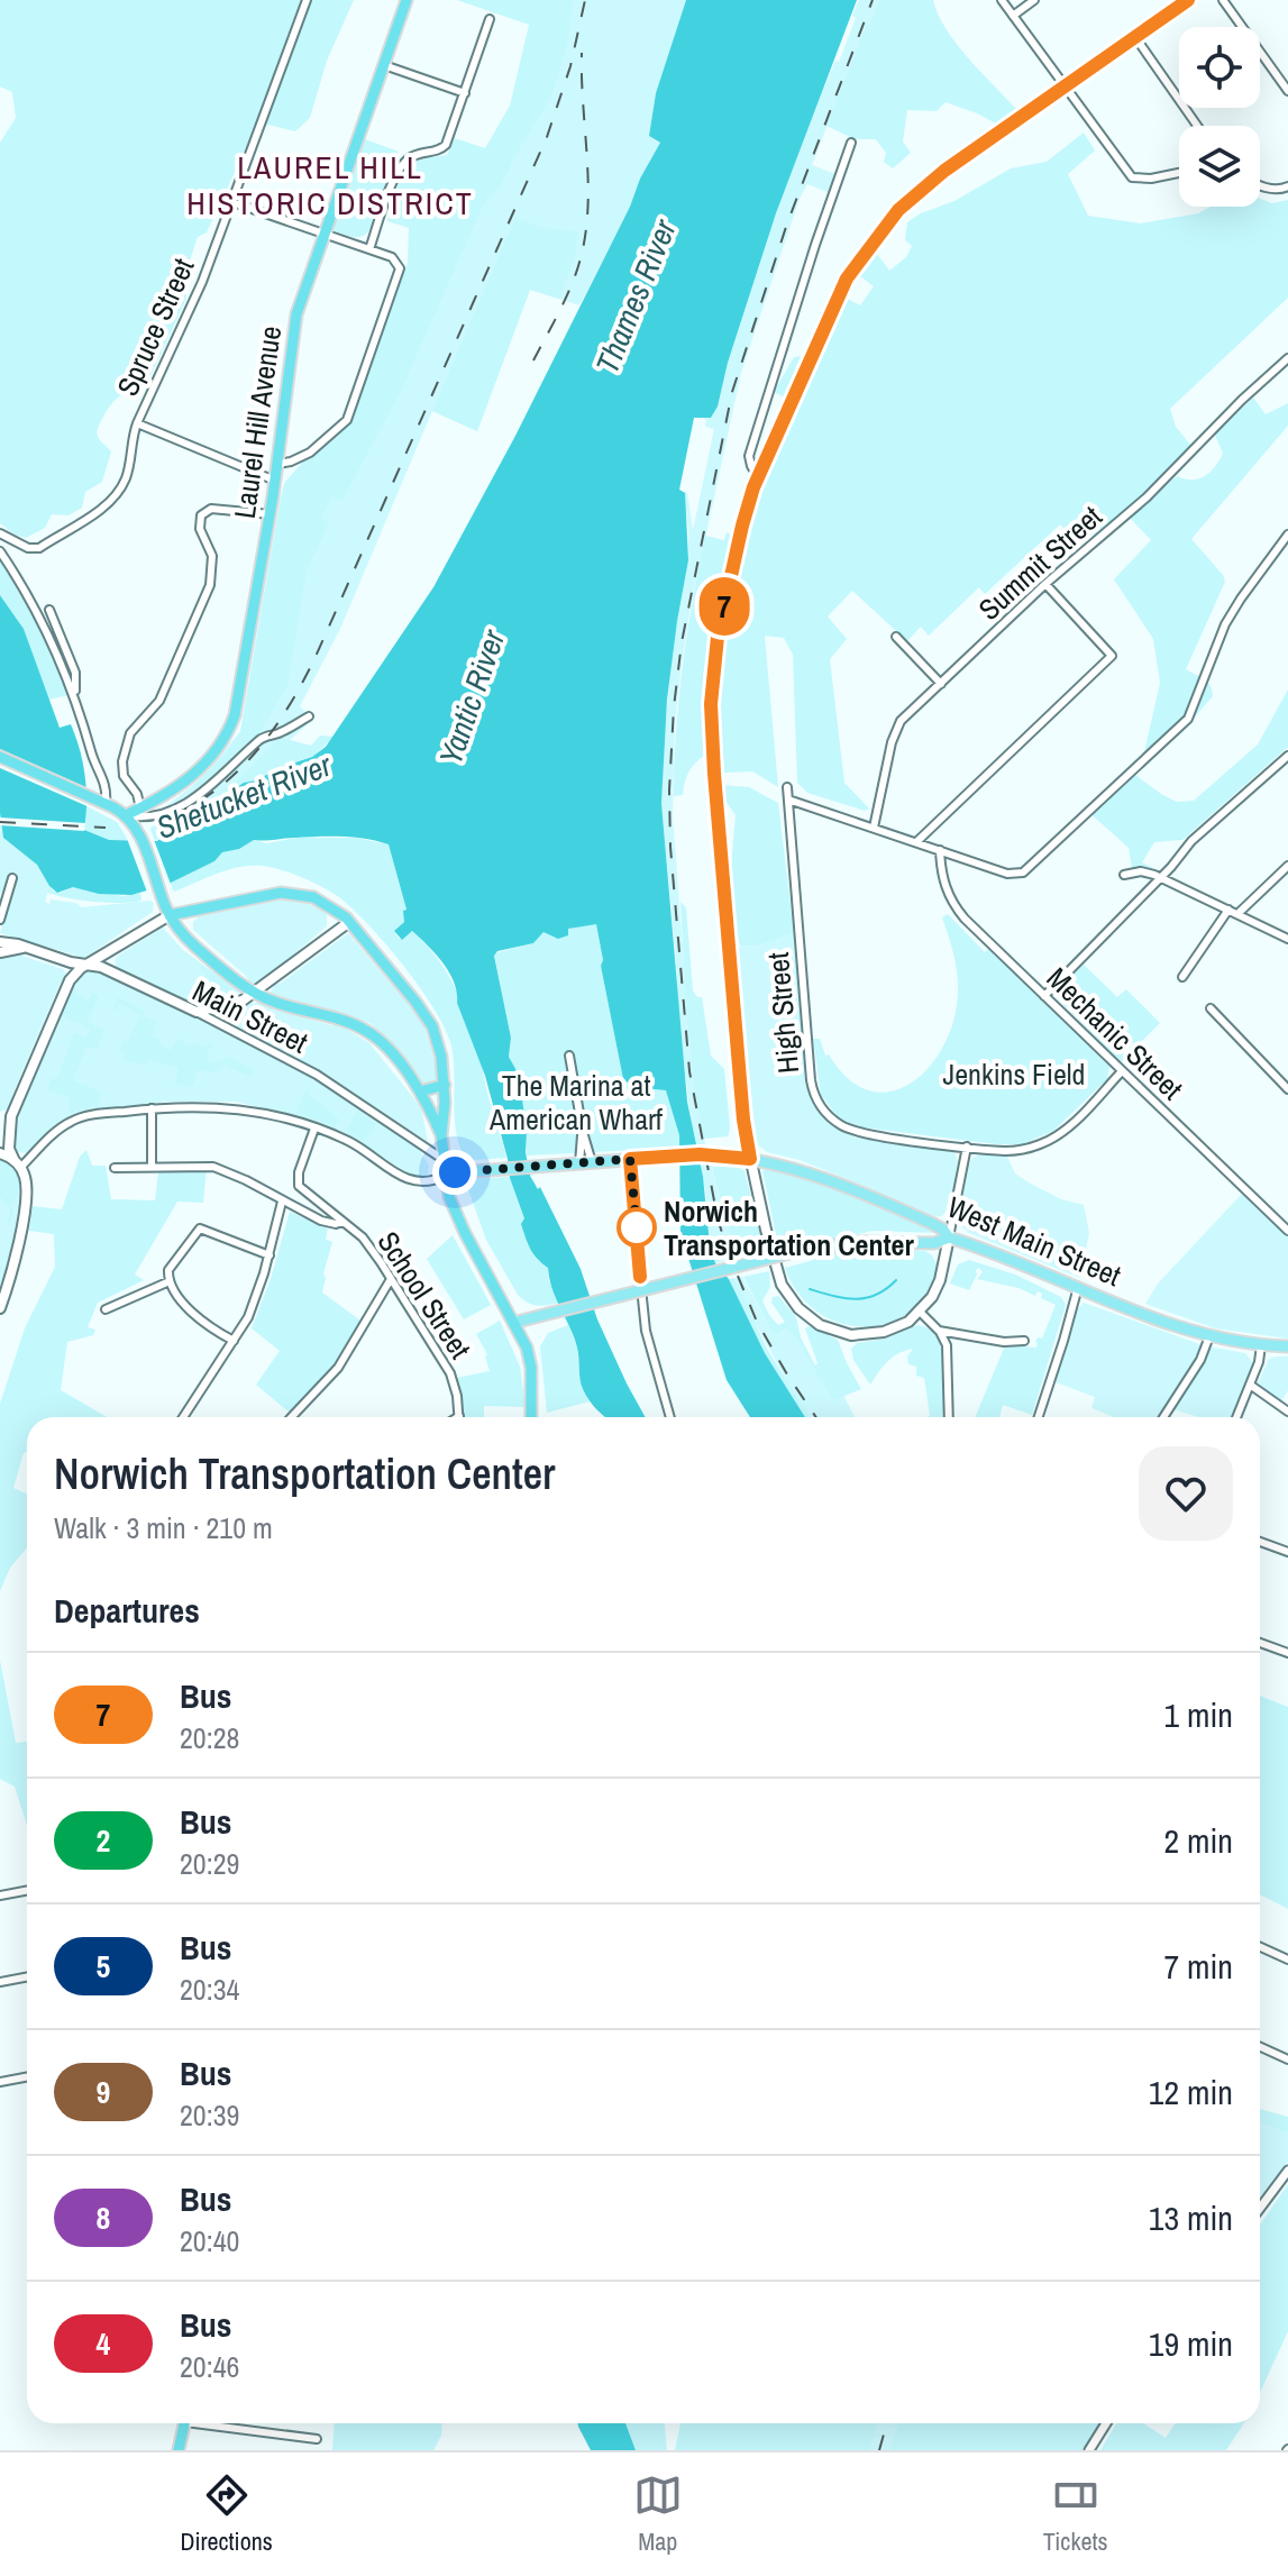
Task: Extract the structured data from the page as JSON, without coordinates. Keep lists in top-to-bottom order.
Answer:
{
  "streets": {
    "highway": ["Laurel Hill Avenue"],
    "main road": ["Main Street", "West Main Street"],
    "street": [
      "Spruce Street",
      "Summit Street",
      "High Street",
      "Mechanic Street",
      "School Street"
    ]
  },
  "crossings": [
    ["High Street", "Mechanic Street"]
  ],
  "districts": ["LAUREL HILL HISTORIC DISTRICT"],
  "water": ["Thames River", "Yantic River", "Shetucket River"],
  "parks": ["Jenkins Field", "The Marina at American Wharf"],
  "places": ["Norwich Transportation Center"],
  "lines": ["bus line 7"],
  "page": {
    "on_map": "7",
    "heading": [
      ["Norwich Transportation Center", "Walk · 3 min · 210 m"],
      "Departures"
    ],
    "list": [
      {
        "mark": "7",
        "name": "Bus",
        "note": "20:28",
        "value": "1 min"
      },
      {
        "mark": "2",
        "name": "Bus",
        "note": "20:29",
        "value": "2 min"
      },
      {
        "mark": "5",
        "name": "Bus",
        "note": "20:34",
        "value": "7 min"
      },
      {
        "mark": "9",
        "name": "Bus",
        "note": "20:39",
        "value": "12 min"
      },
      {
        "mark": "8",
        "name": "Bus",
        "note": "20:40",
        "value": "13 min"
      },
      {
        "mark": "4",
        "name": "Bus",
        "note": "20:46",
        "value": "19 min"
      }
    ],
    "tabs": ["Directions", "Map", "Tickets"]
  }
}
